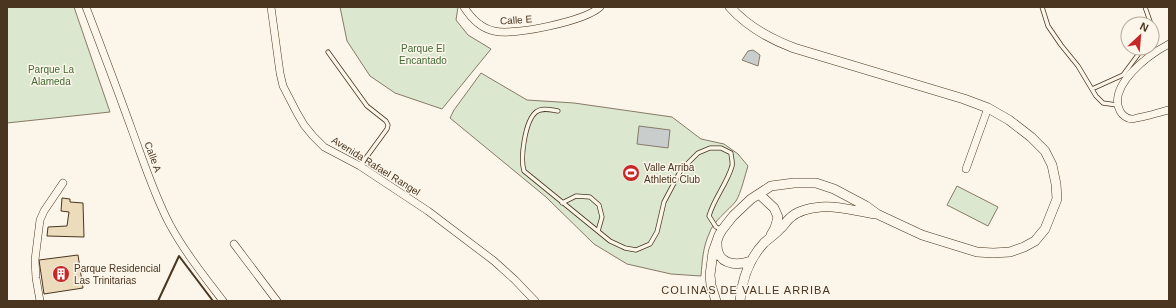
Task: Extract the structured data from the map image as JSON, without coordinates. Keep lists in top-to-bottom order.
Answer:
{
  "streets": {
    "street": ["Calle E", "Calle A", "Avenida Rafael Rangel"]
  },
  "districts": ["COLINAS DE VALLE ARRIBA"],
  "parks": ["Parque El Encantado", "Parque La Alameda"],
  "places": {
    "sports": ["Valle Arriba Athletic Club"],
    "building": ["Parque Residencial Las Trinitarias"]
  },
  "north": "top right"
}
